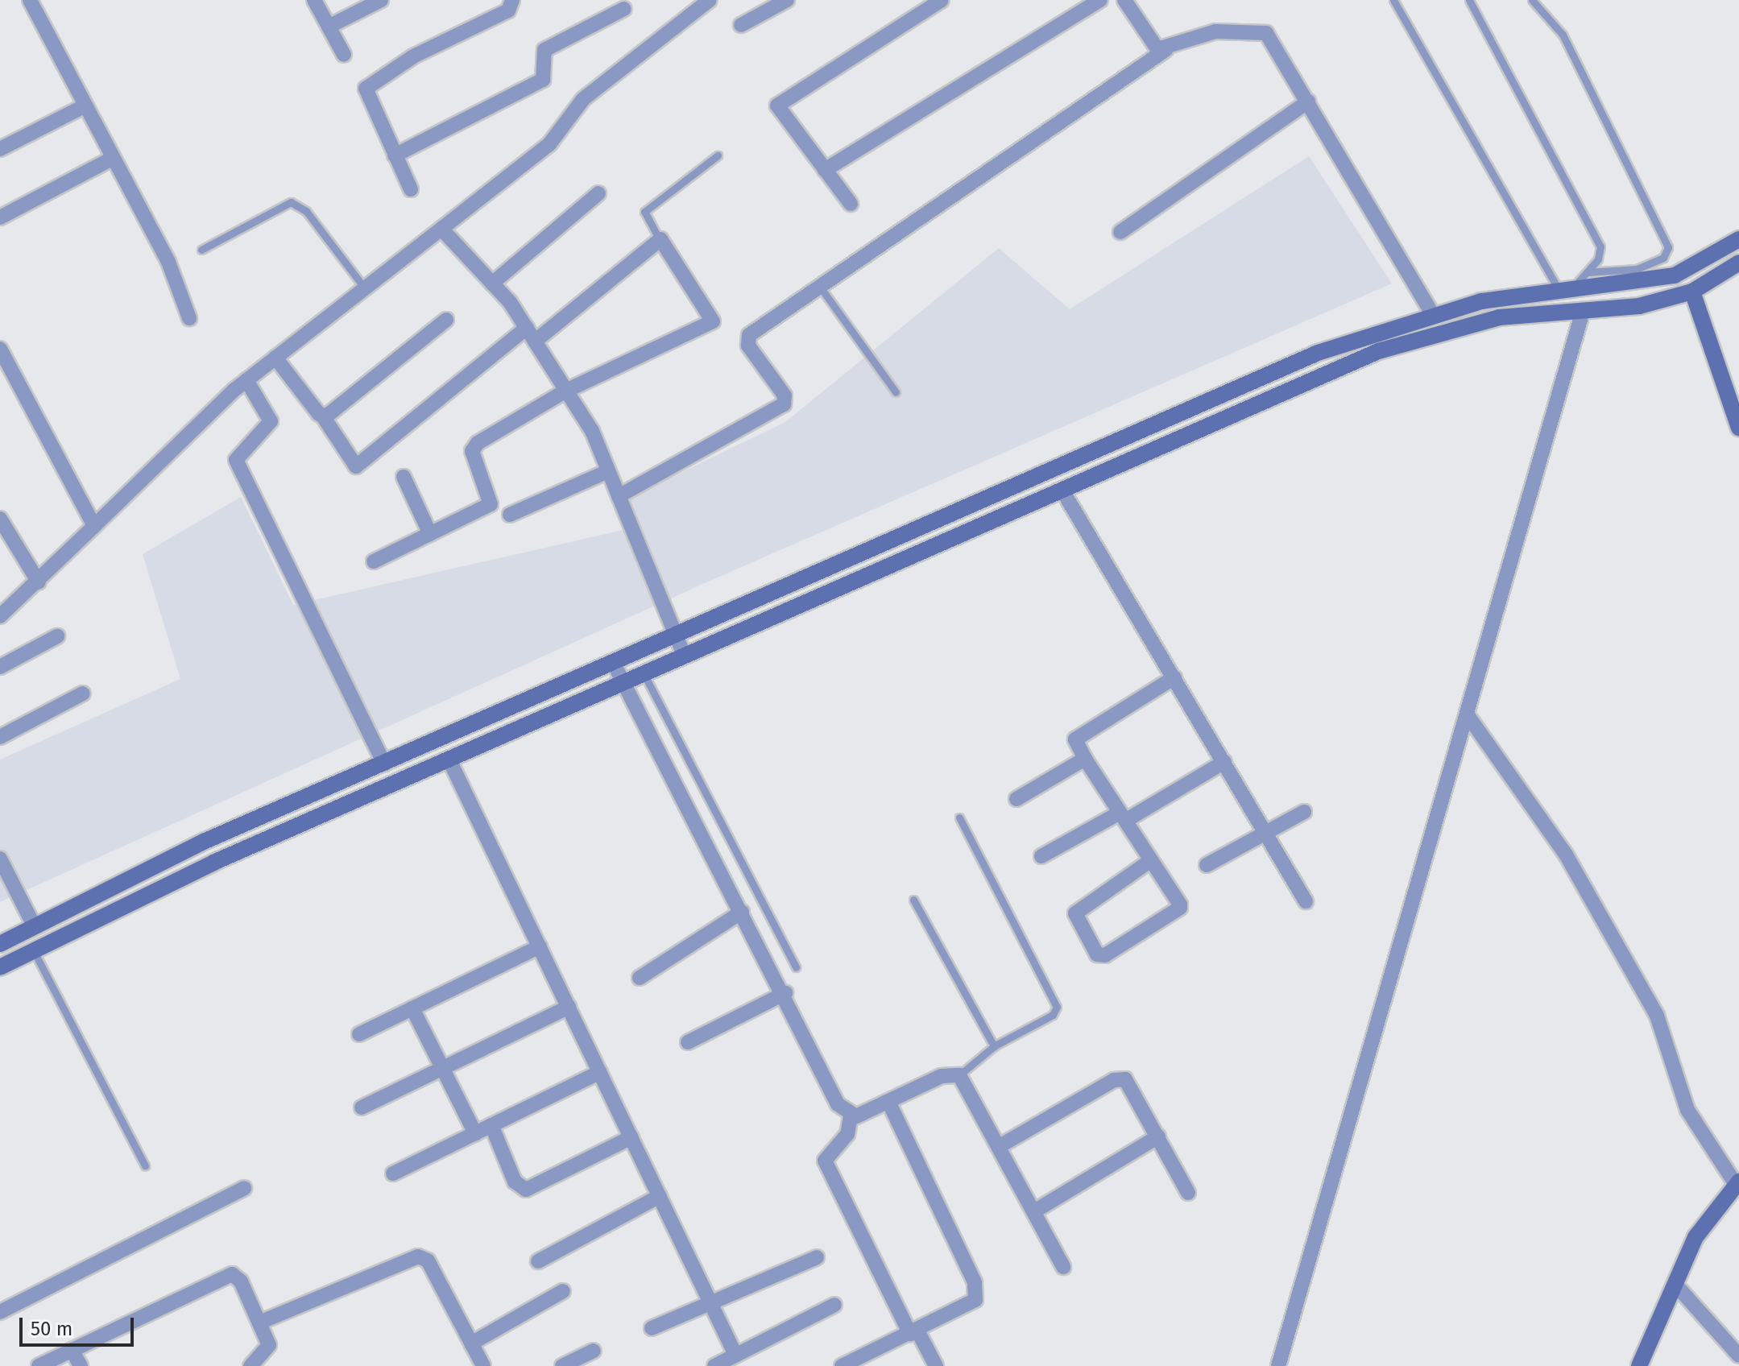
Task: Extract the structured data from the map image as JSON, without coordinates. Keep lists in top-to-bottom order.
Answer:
{
  "scale_bar": "50 m"
}
